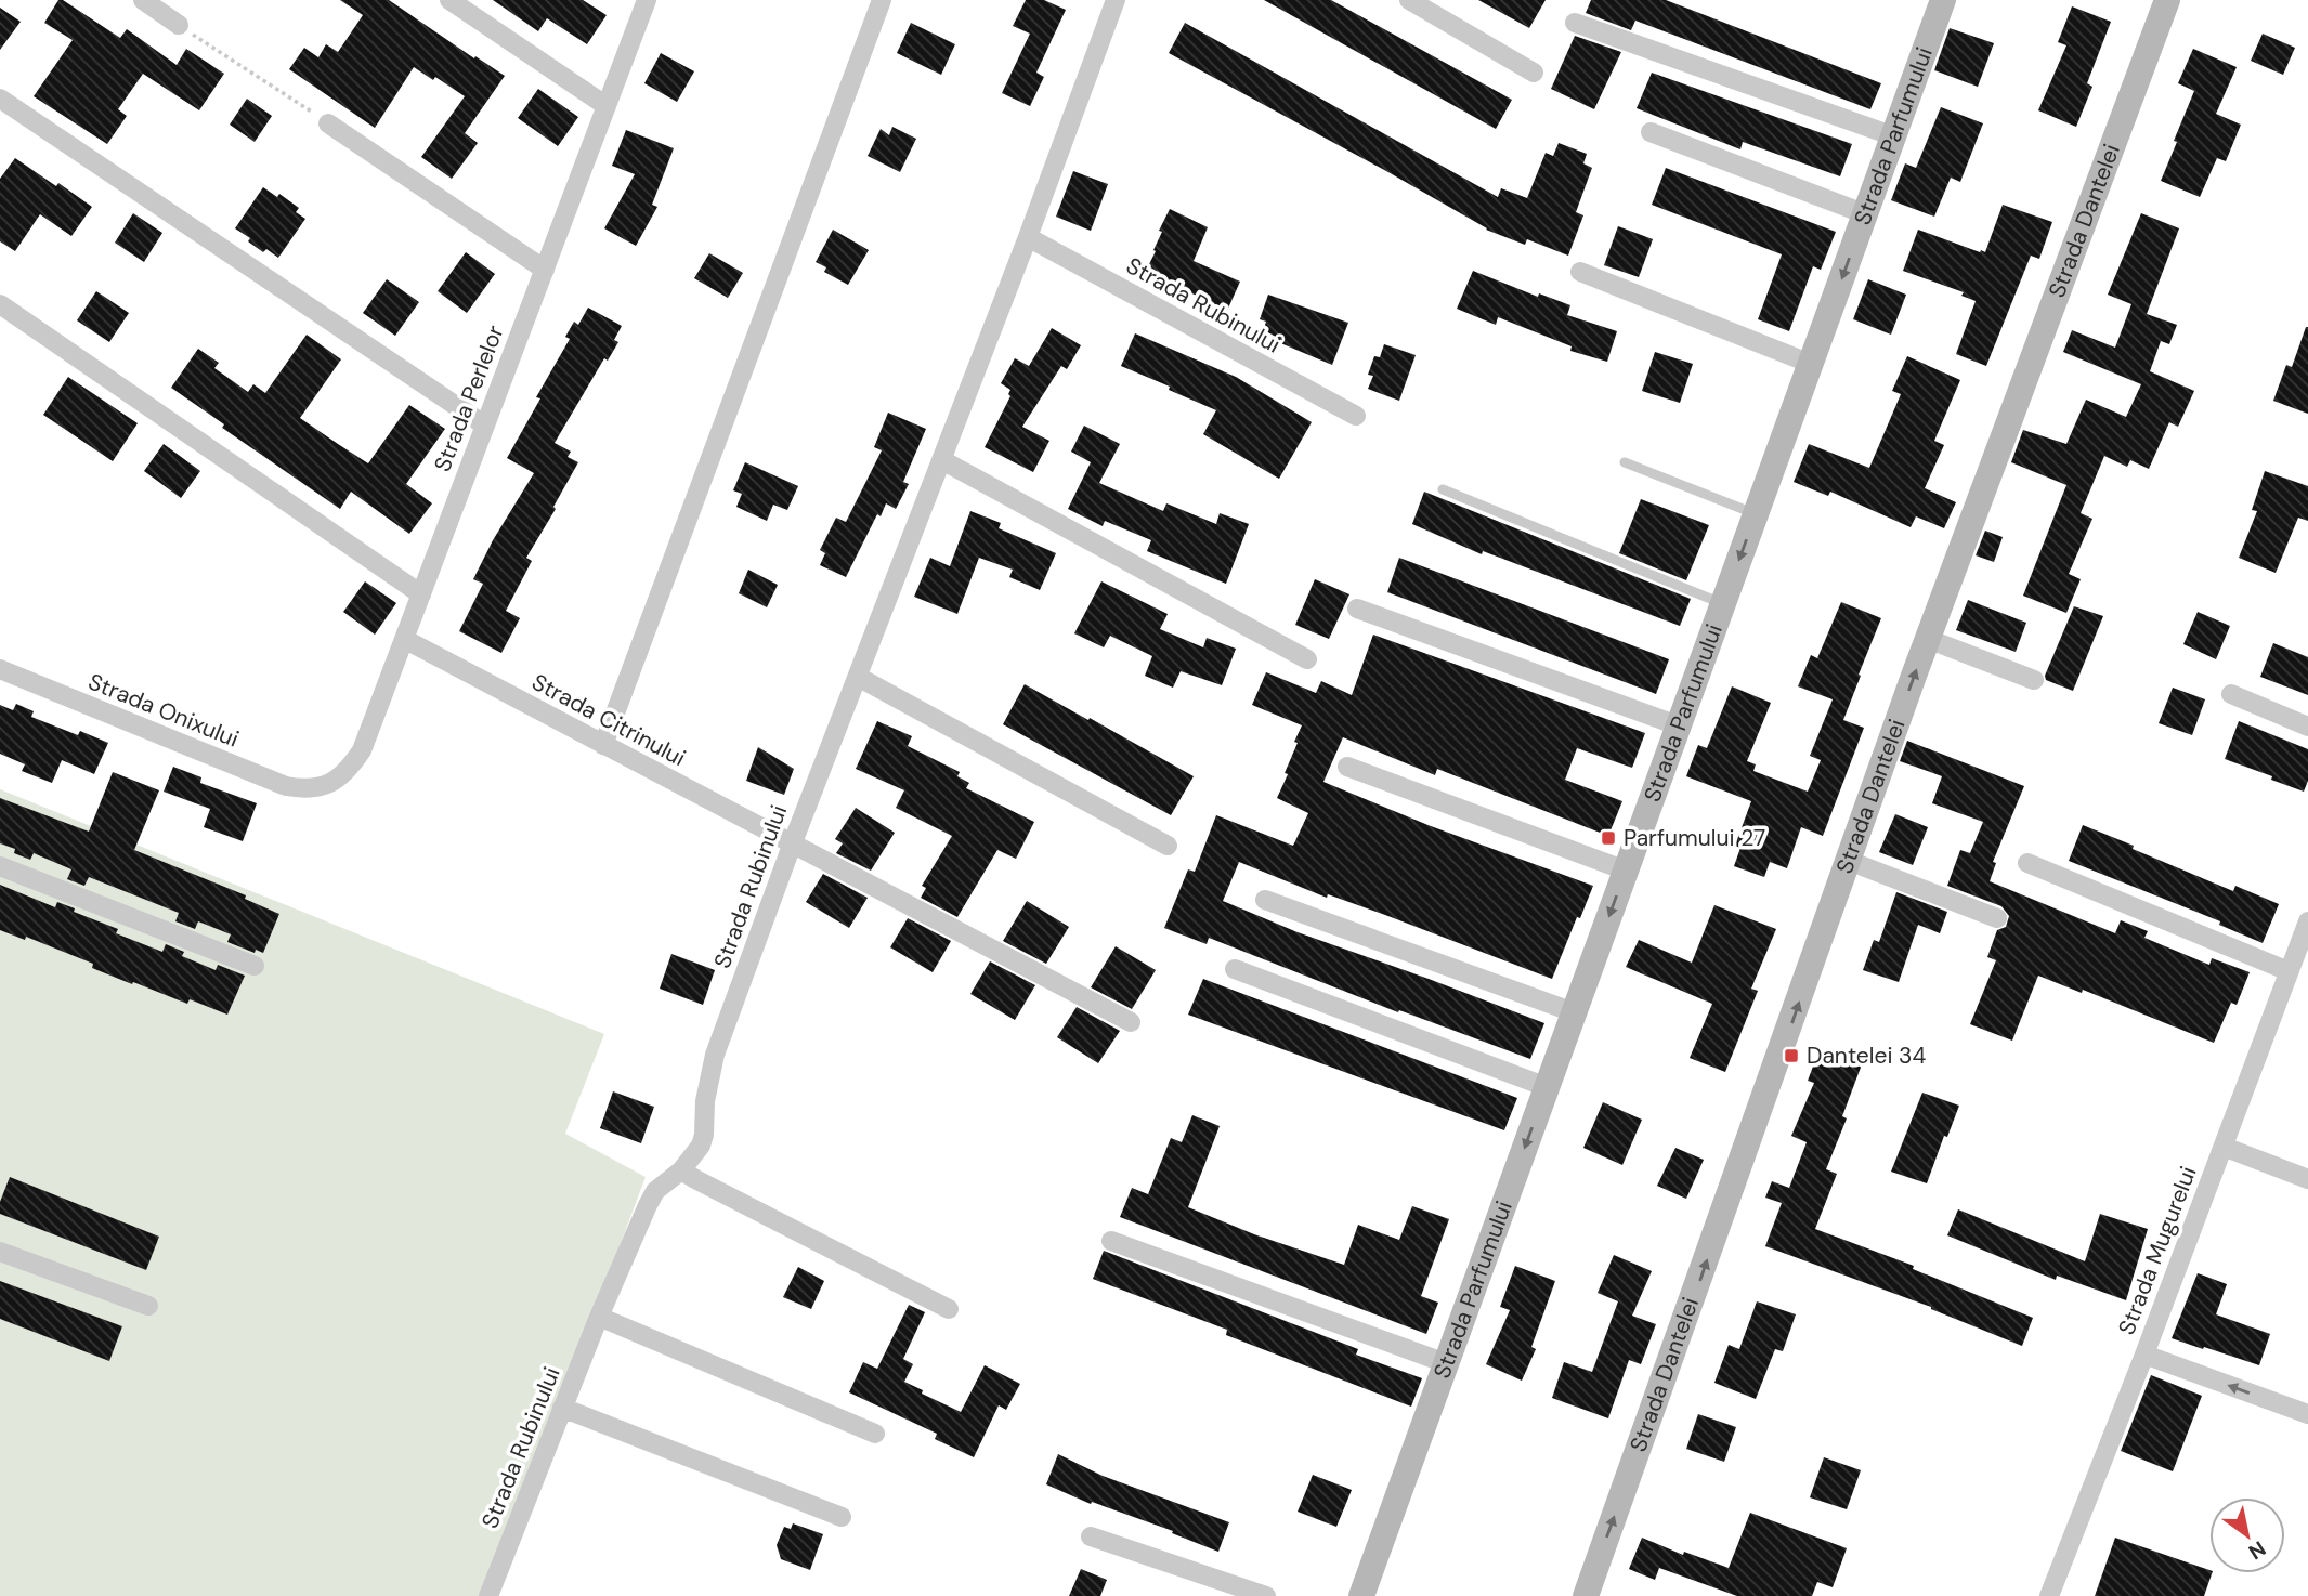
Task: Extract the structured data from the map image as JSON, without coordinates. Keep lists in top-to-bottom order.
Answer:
{
  "streets": {
    "street": [
      "Strada Parfumului",
      "Strada Dantelei",
      "Strada Rubinului",
      "Strada Perlelor",
      "Strada Onixului",
      "Strada Citrinului",
      "Strada Mugurelui"
    ]
  },
  "crossings": [
    ["Strada Rubinului", "Strada Citrinului"],
    ["Strada Perlelor", "Strada Onixului"],
    ["Strada Perlelor", "Strada Citrinului"]
  ],
  "one_way": ["Strada Parfumului", "Strada Dantelei"],
  "places": {
    "transit": ["Parfumului 27", "Dantelei 34"]
  },
  "north": "bottom right"
}
